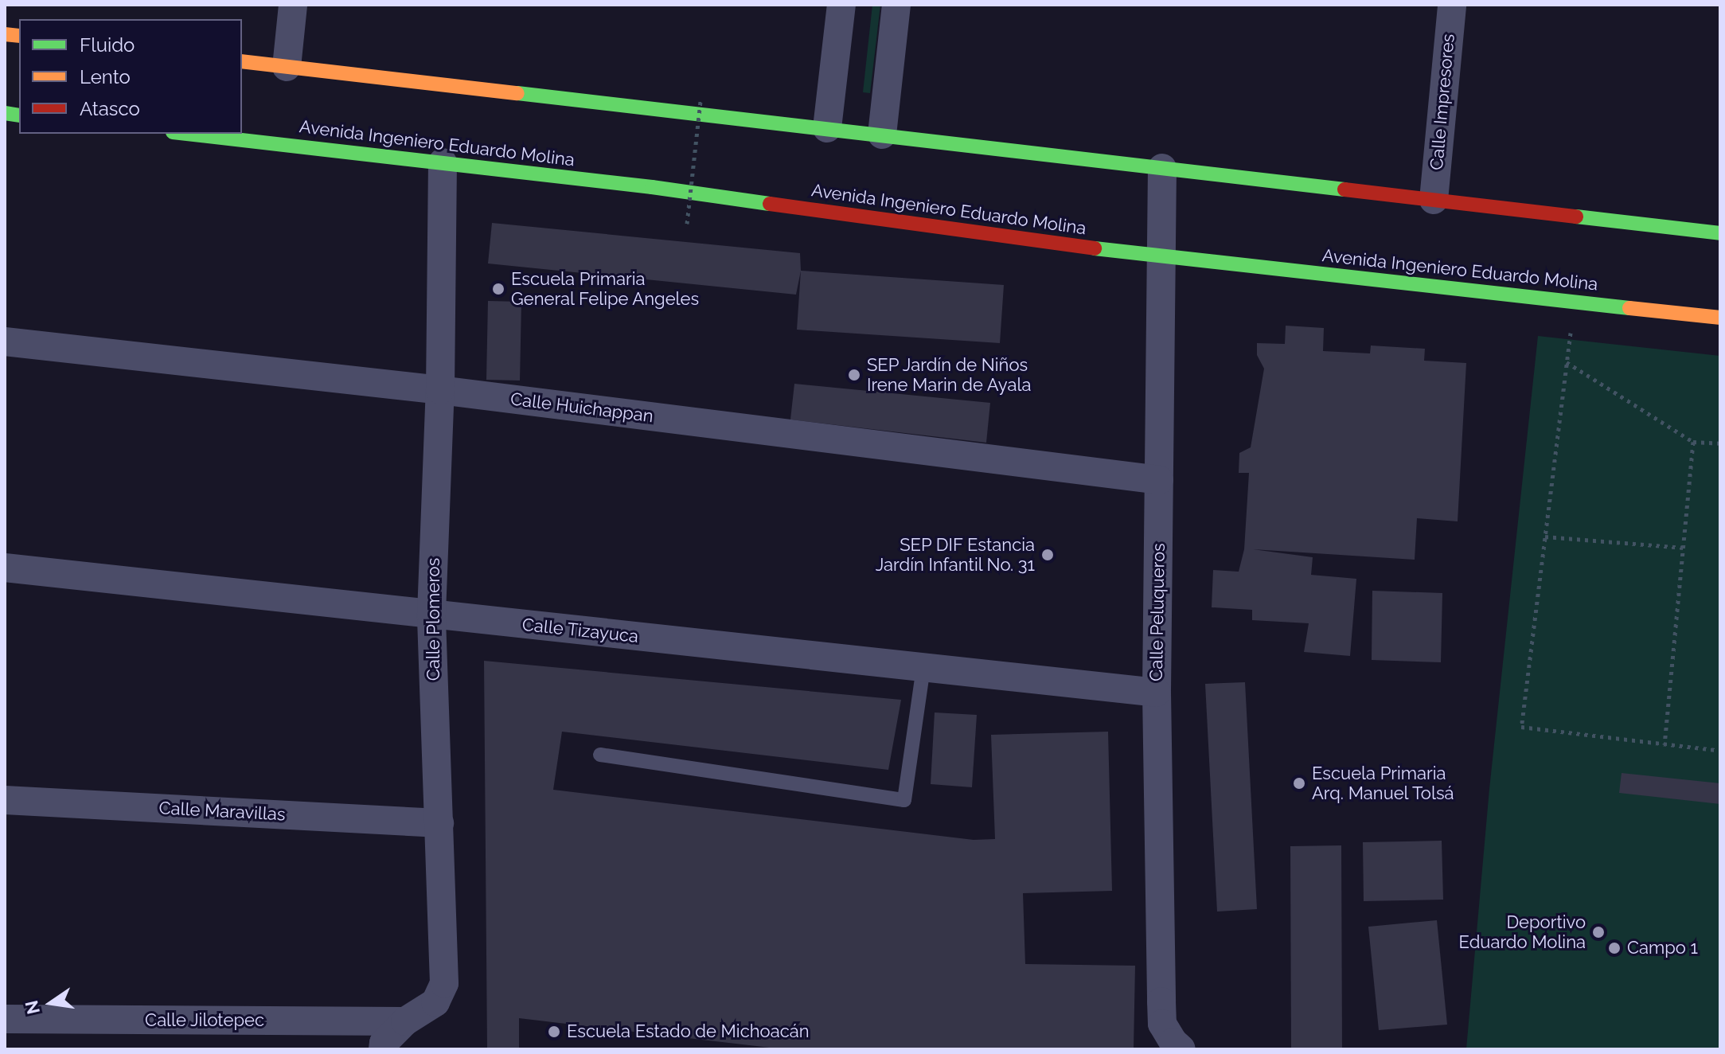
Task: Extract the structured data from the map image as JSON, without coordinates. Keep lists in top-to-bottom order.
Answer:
{
  "streets": {
    "main road": ["Avenida Ingeniero Eduardo Molina"],
    "street": [
      "Calle Impresores",
      "Calle Huichappan",
      "Calle Peluqueros",
      "Calle Plomeros",
      "Calle Tizayuca",
      "Calle Maravillas",
      "Calle Jilotepec"
    ]
  },
  "crossings": [
    ["Avenida Ingeniero Eduardo Molina", "Calle Peluqueros"],
    ["Avenida Ingeniero Eduardo Molina", "Calle Plomeros"],
    ["Calle Huichappan", "Calle Peluqueros"],
    ["Calle Huichappan", "Calle Plomeros"],
    ["Calle Peluqueros", "Calle Tizayuca"],
    ["Calle Plomeros", "Calle Tizayuca"],
    ["Calle Plomeros", "Calle Maravillas"],
    ["Calle Plomeros", "Calle Jilotepec"]
  ],
  "places": [
    "Escuela Primaria General Felipe Angeles",
    "SEP Jardín de Niños Irene Marin de Ayala",
    "SEP DIF Estancia Jardín Infantil No. 31",
    "Escuela Primaria Arq. Manuel Tolsá",
    "Deportivo Eduardo Molina",
    "Campo 1",
    "Escuela Estado de Michoacán"
  ],
  "legend": ["Fluido", "Lento", "Atasco"],
  "north": "left"
}
